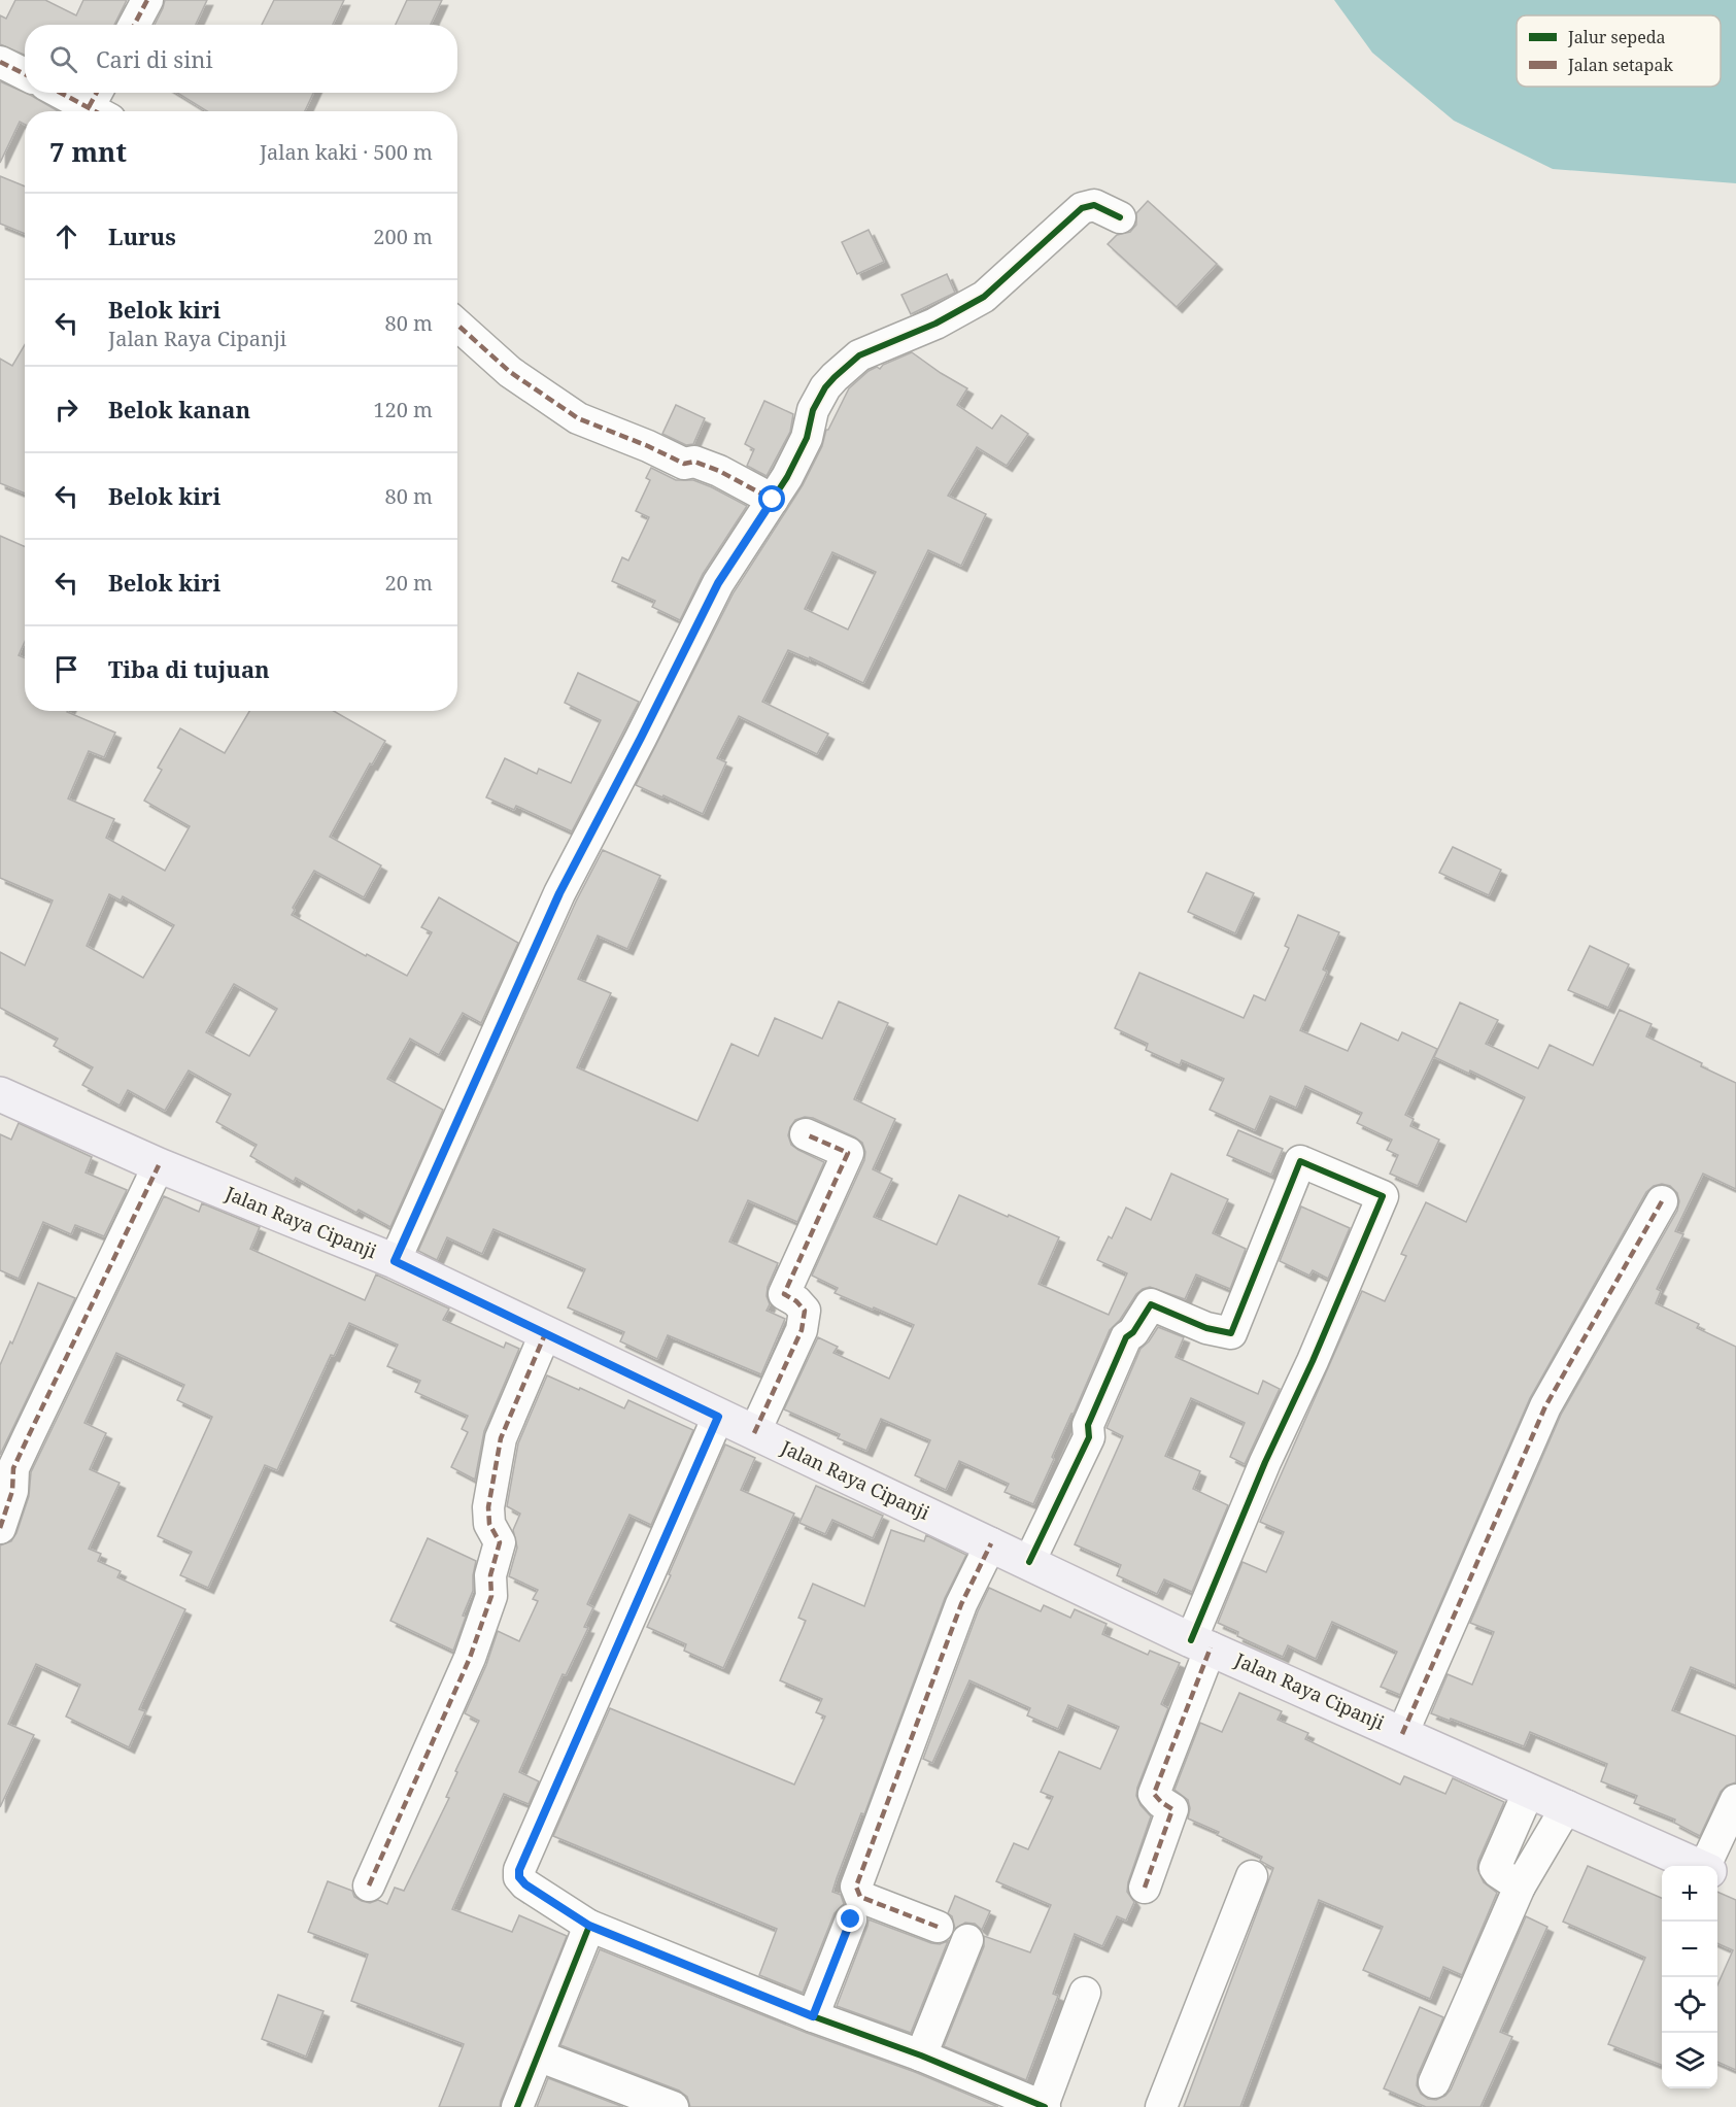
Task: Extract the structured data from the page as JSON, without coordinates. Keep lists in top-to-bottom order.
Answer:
{
  "streets": {
    "main road": ["Jalan Raya Cipanji"]
  },
  "legend": ["Jalur sepeda", "Jalan setapak"],
  "page": {
    "search": "Cari di sini",
    "heading": ["7 mnt", "Jalan kaki · 500 m"],
    "list": [
      ["Lurus", "200 m"],
      ["Belok kiri", "Jalan Raya Cipanji", "80 m"],
      ["Belok kanan", "120 m"],
      ["Belok kiri", "80 m"],
      ["Belok kiri", "20 m"],
      "Tiba di tujuan"
    ],
    "map_buttons": ["+", "−"]
  }
}
